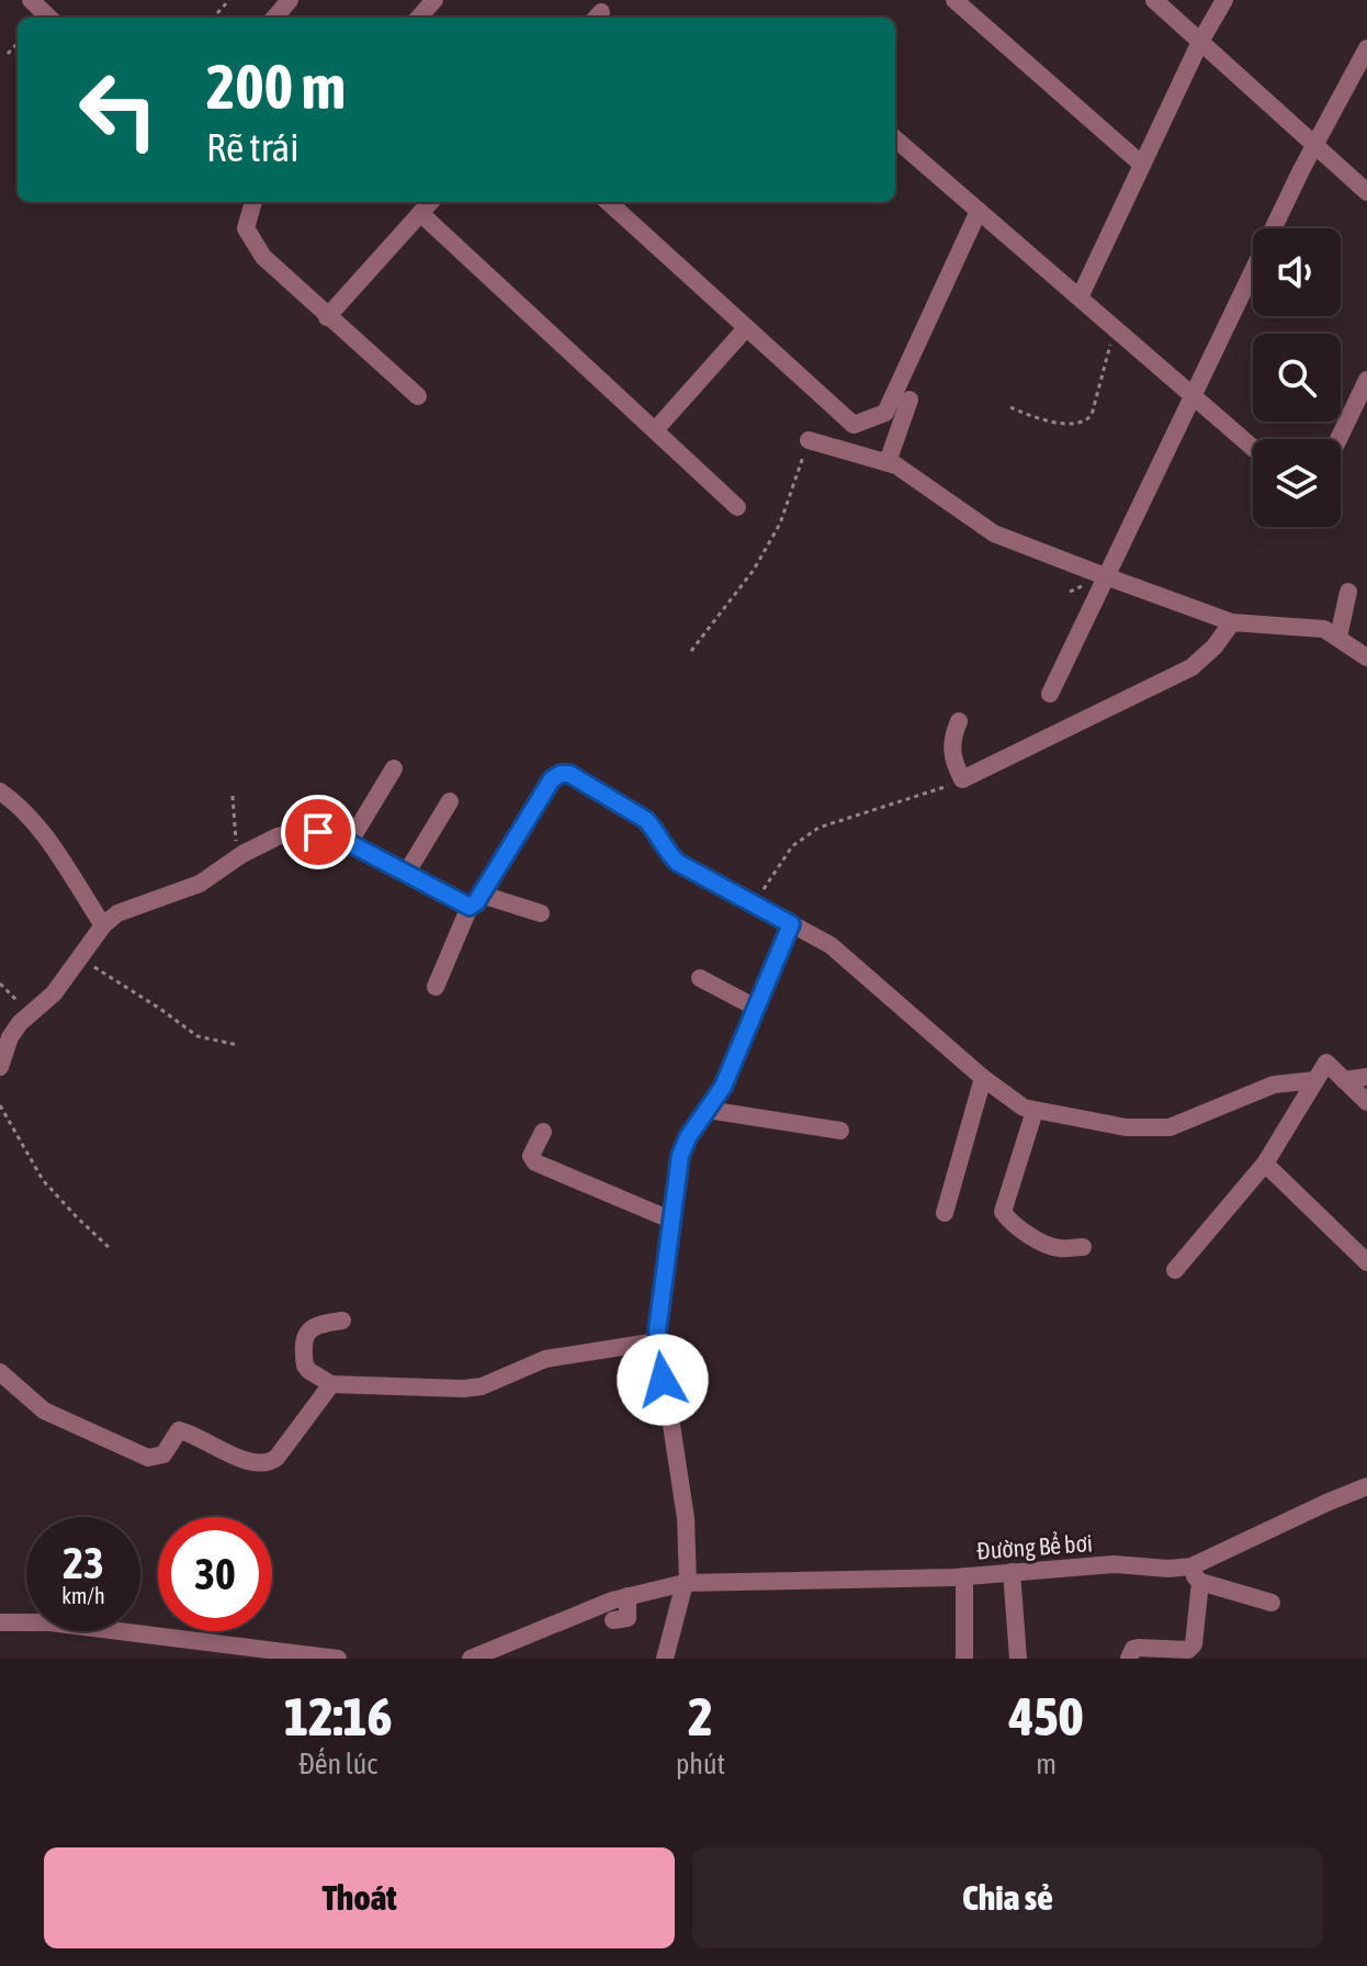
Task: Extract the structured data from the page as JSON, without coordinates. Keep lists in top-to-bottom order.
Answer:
{
  "streets": {
    "street": ["Đường Bể bơi"]
  },
  "page": {
    "turn": ["200 m", "Rẽ trái"],
    "speed": "23 km/h",
    "limit": "30",
    "eta": [
      "12:16",
      "Đến lúc",
      "2",
      "phút",
      "450",
      "m"
    ],
    "buttons": ["Thoát", "Chia sẻ"]
  }
}
